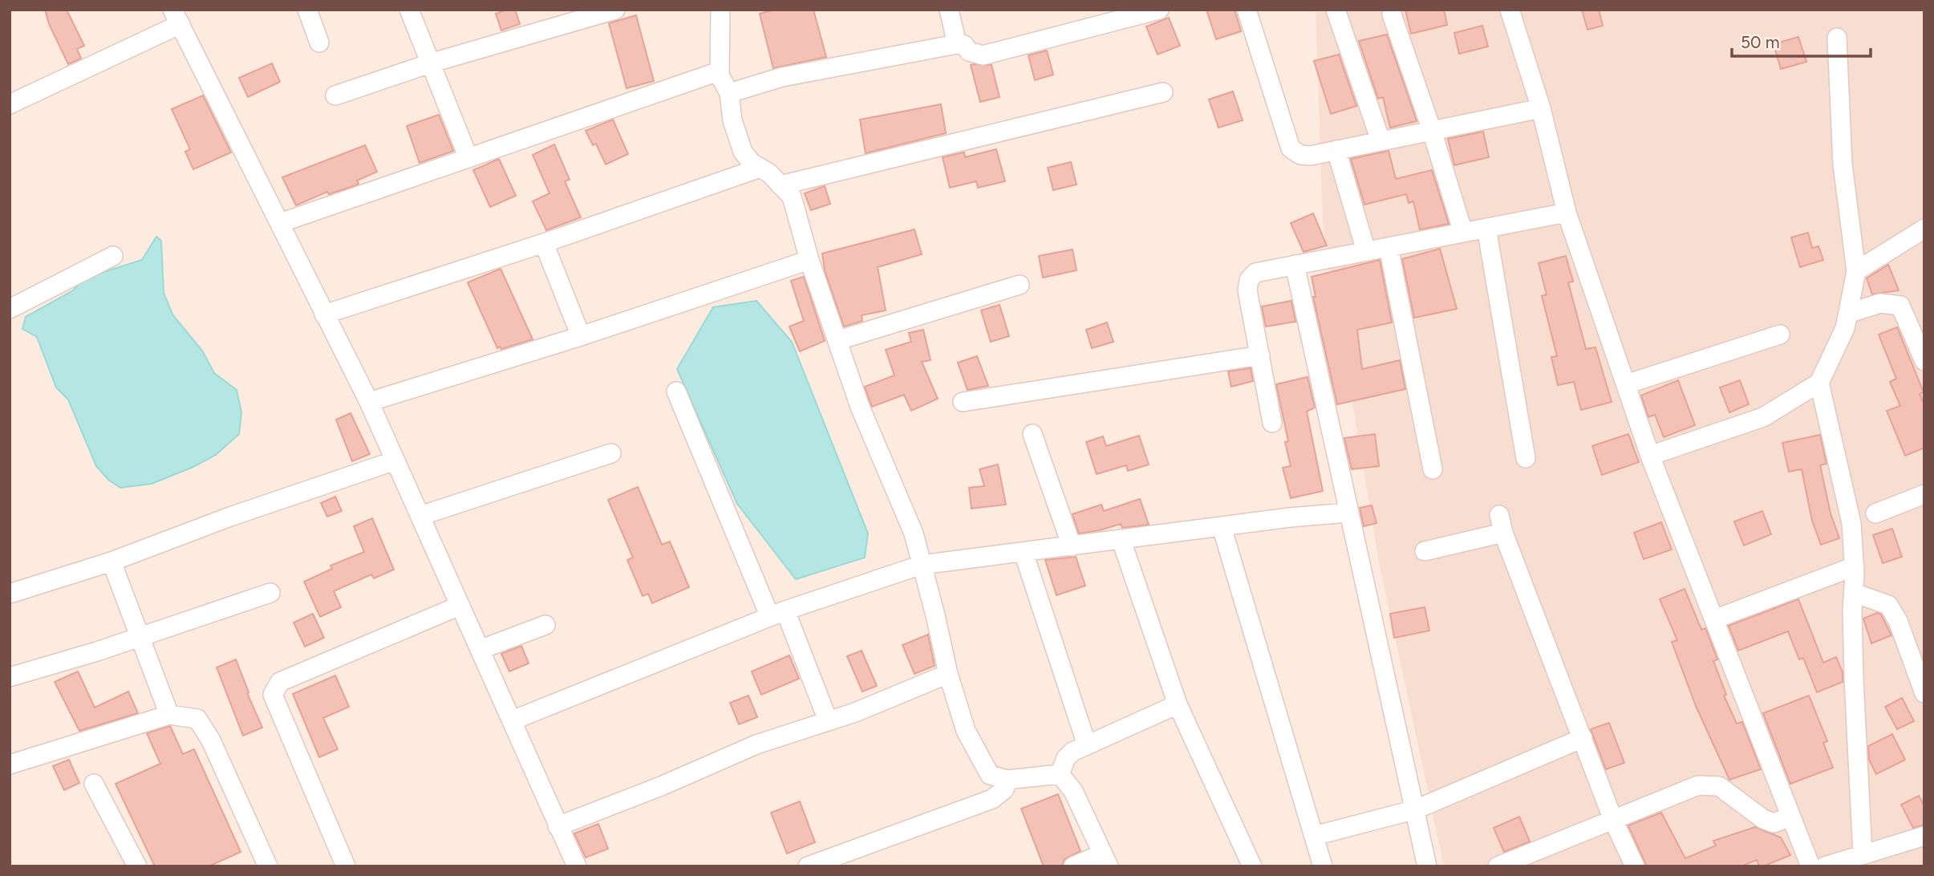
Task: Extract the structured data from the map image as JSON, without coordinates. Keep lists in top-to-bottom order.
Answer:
{
  "scale_bar": "50 m"
}
